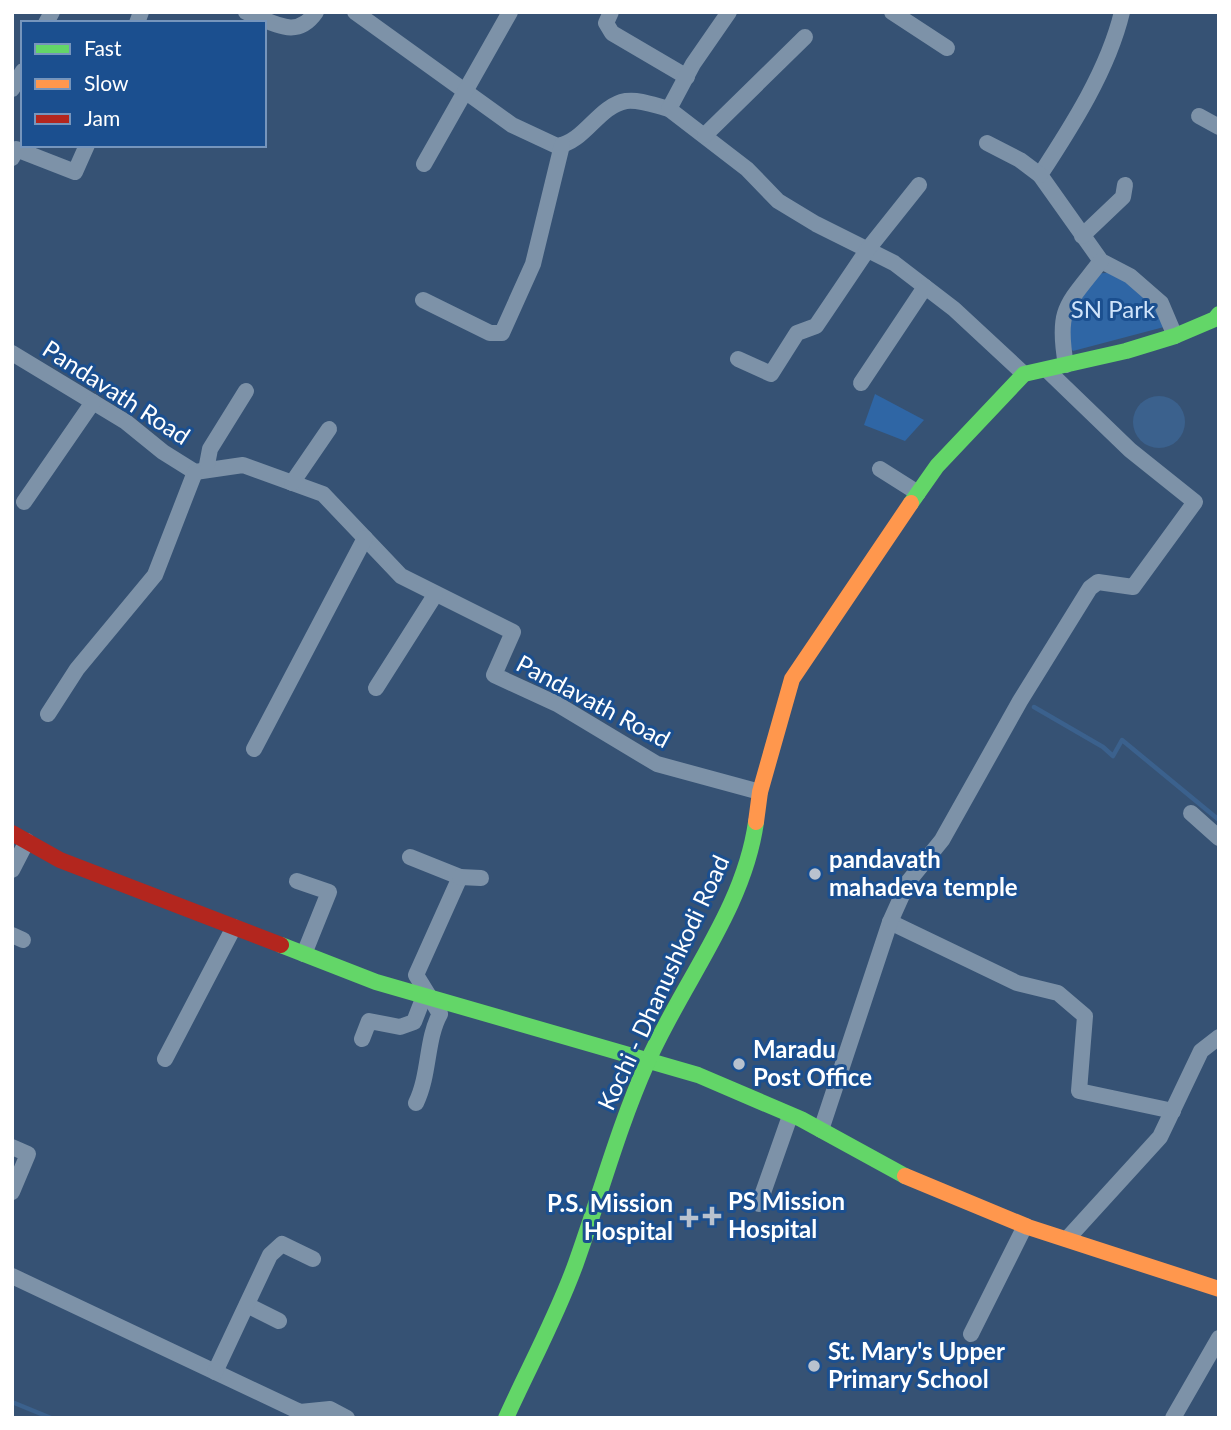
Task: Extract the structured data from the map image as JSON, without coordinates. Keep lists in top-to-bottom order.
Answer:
{
  "streets": {
    "main road": ["Kochi - Dhanushkodi Road"],
    "street": ["Pandavath Road"]
  },
  "crossings": [
    ["Pandavath Road", "Kochi - Dhanushkodi Road"]
  ],
  "parks": ["SN Park"],
  "places": {
    "other": ["pandavath mahadeva temple", "Maradu Post Office", "St. Mary's Upper Primary School"],
    "health": ["PS Mission Hospital", "P.S. Mission Hospital"]
  },
  "legend": ["Fast", "Slow", "Jam"]
}
